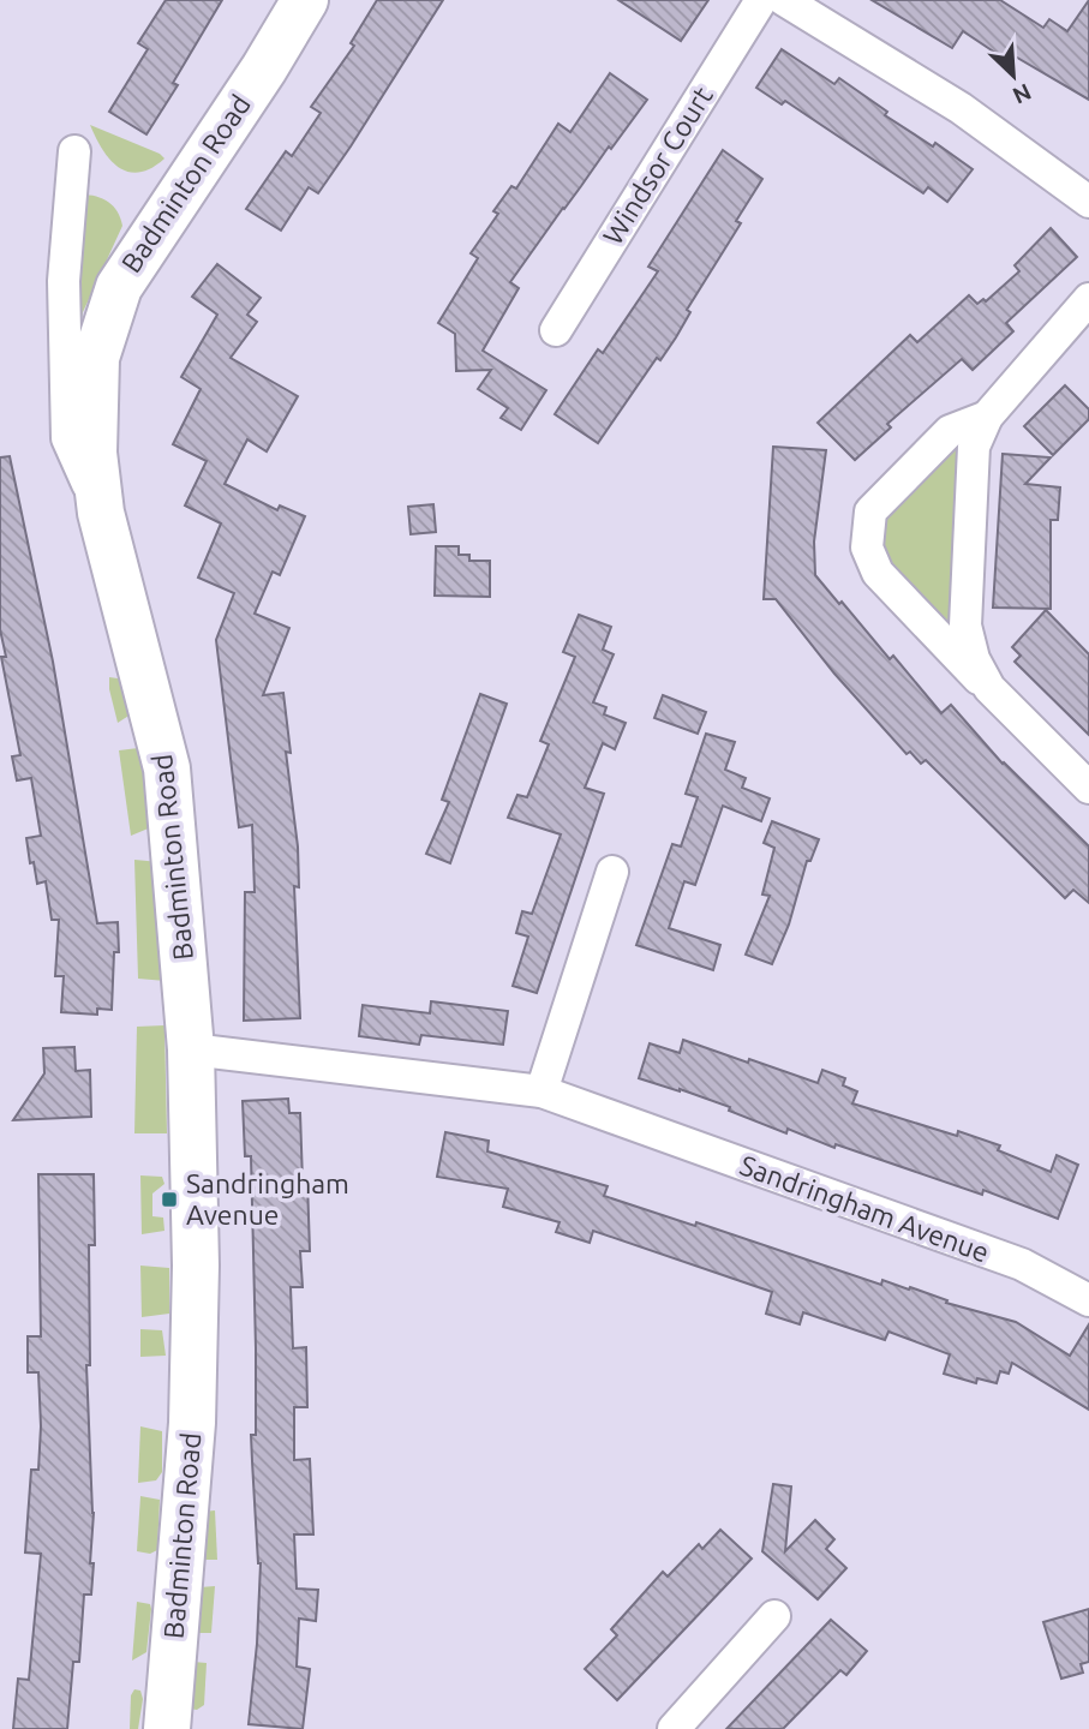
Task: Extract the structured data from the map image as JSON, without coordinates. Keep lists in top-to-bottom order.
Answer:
{
  "streets": {
    "main road": ["Badminton Road"],
    "street": ["Windsor Court", "Sandringham Avenue"]
  },
  "crossings": [
    ["Badminton Road", "Sandringham Avenue"]
  ],
  "places": {
    "transit": ["Sandringham Avenue"]
  },
  "north": "bottom right"
}
